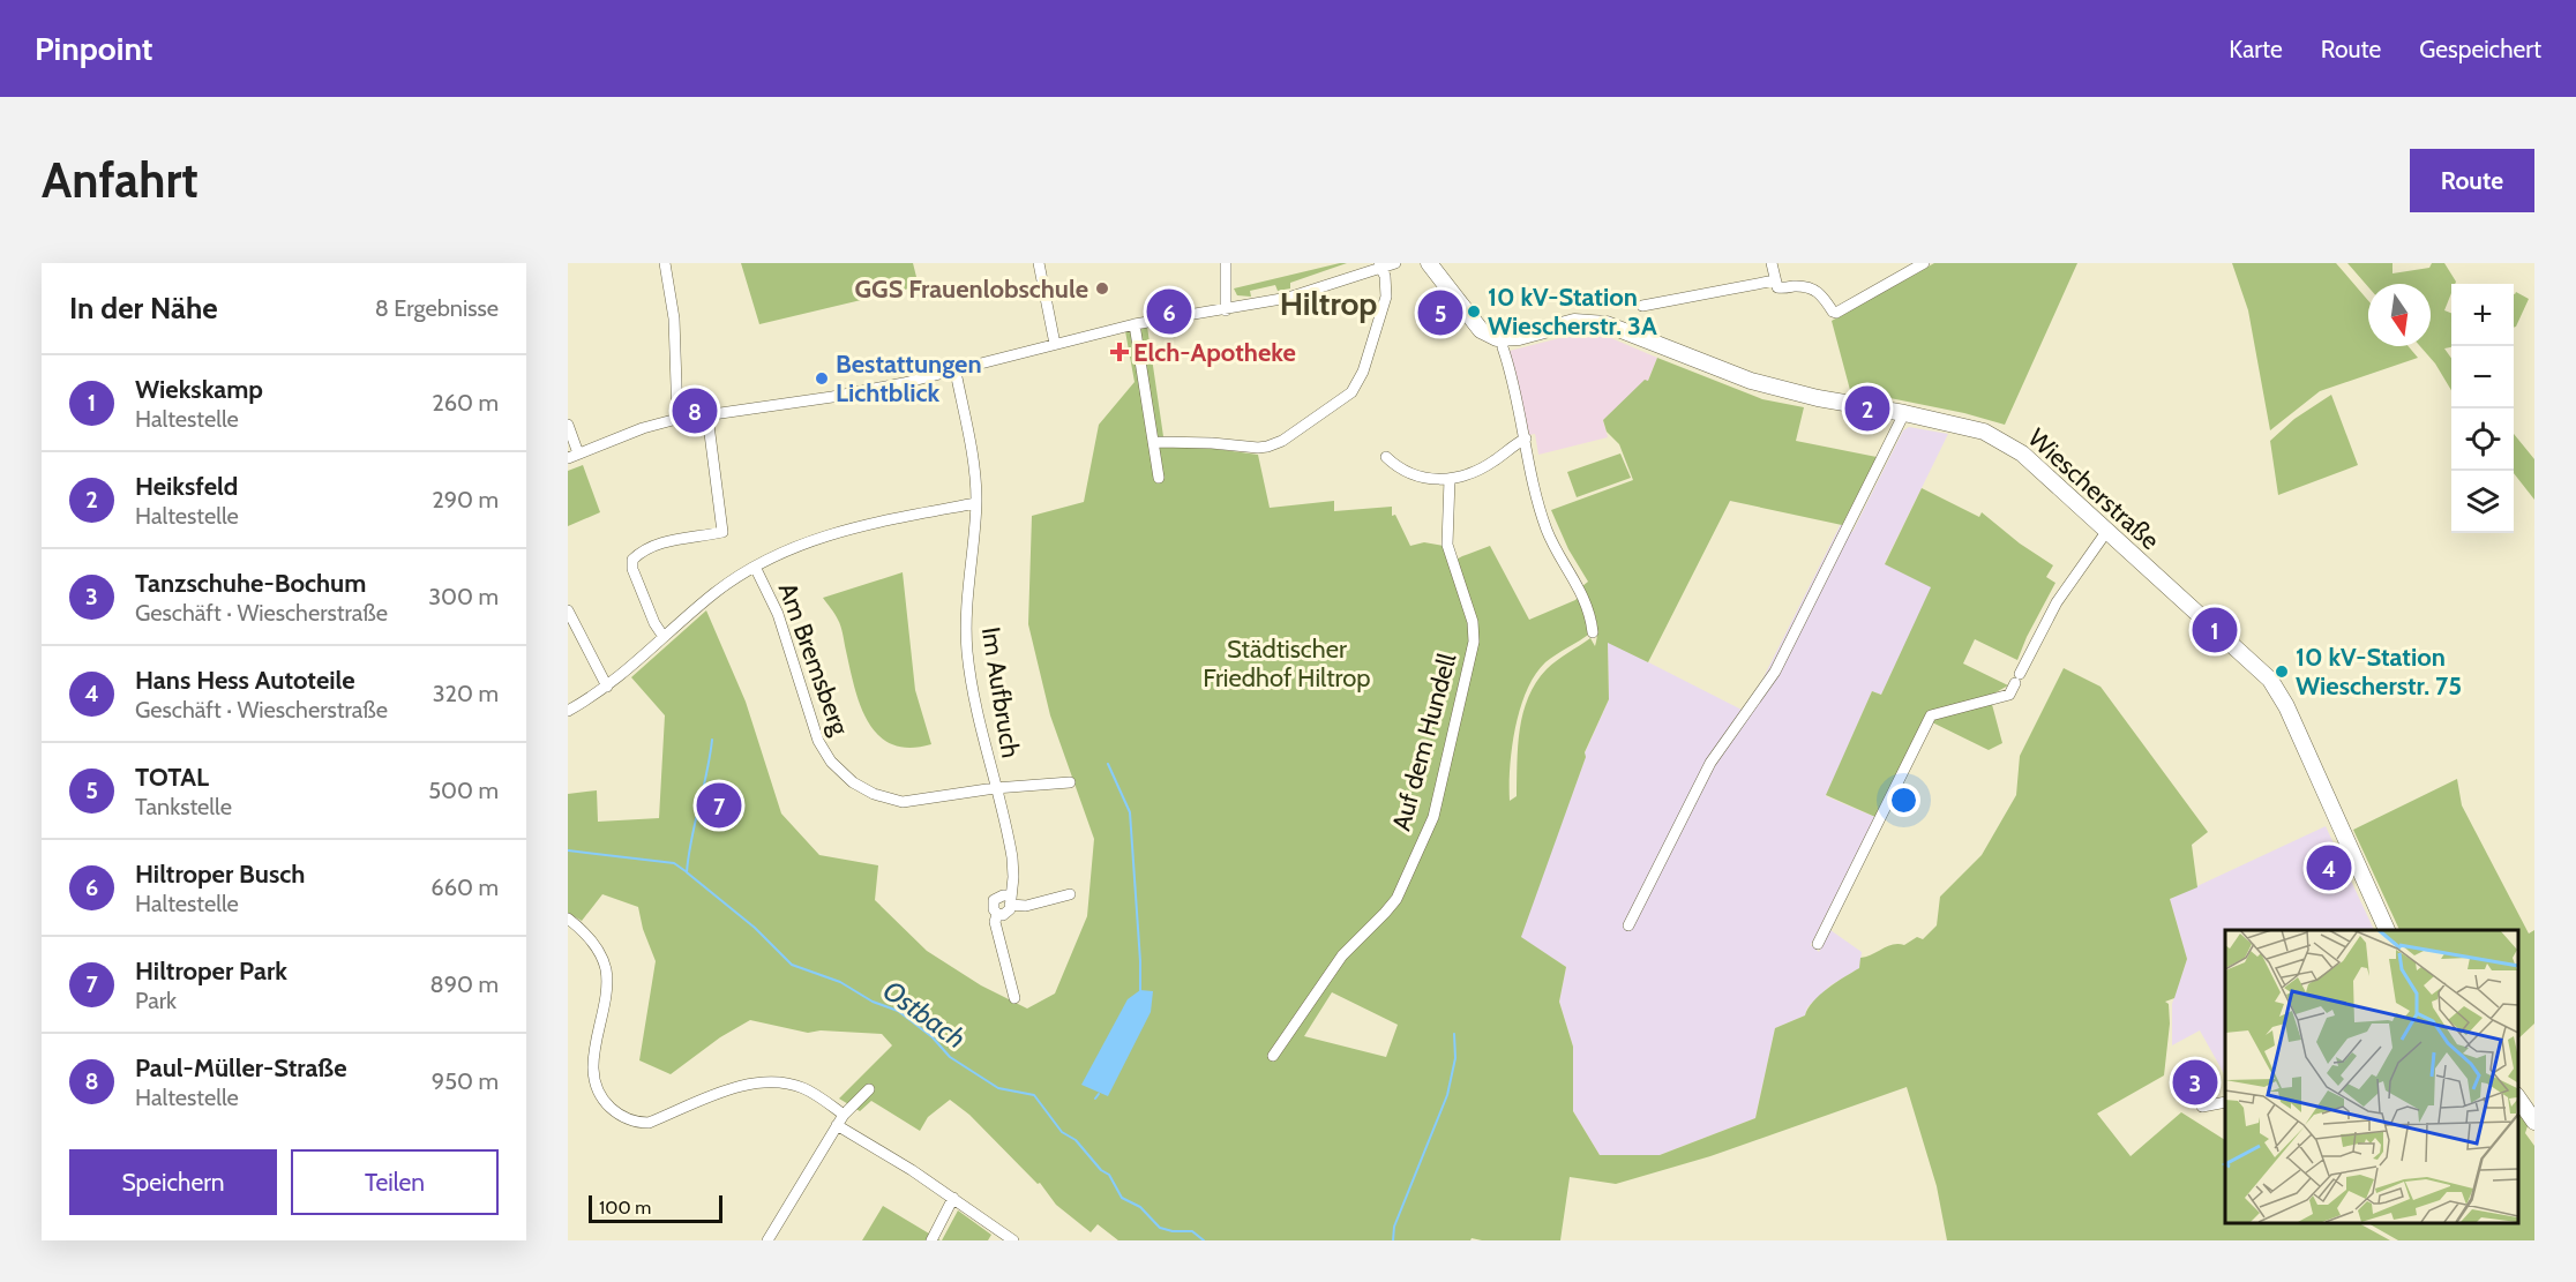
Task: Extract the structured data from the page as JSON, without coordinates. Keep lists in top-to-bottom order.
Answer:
{
  "streets": {
    "main road": ["Wiescherstraße"],
    "street": ["Am Bremsberg", "Im Aufbruch", "Auf dem Hundell"]
  },
  "crossings": [
    ["Am Bremsberg", "Im Aufbruch"]
  ],
  "districts": ["Hiltrop"],
  "water": ["Ostbach"],
  "parks": ["Städtischer Friedhof Hiltrop"],
  "places": {
    "other": [
      "GGS Frauenlobschule",
      "10 kV-Station Wiescherstr. 3A",
      "Bestattungen Lichtblick",
      "10 kV-Station Wiescherstr. 75"
    ],
    "health": ["Elch-Apotheke"]
  },
  "scale_bar": "100 m",
  "north": "bottom",
  "page": {
    "header": "Pinpoint",
    "nav": ["Karte", "Route", "Gespeichert"],
    "buttons": [
      "Route",
      ["Speichern", "Teilen"]
    ],
    "title": "Anfahrt",
    "heading": ["In der Nähe", "8 Ergebnisse"],
    "map_buttons": ["+", "−"],
    "pins": [
      "6",
      "5",
      "2",
      "8",
      "1",
      "7",
      "4",
      "3"
    ],
    "list": [
      {
        "mark": "1",
        "name": "Wiekskamp",
        "note": "Haltestelle",
        "value": "260 m"
      },
      {
        "mark": "2",
        "name": "Heiksfeld",
        "note": "Haltestelle",
        "value": "290 m"
      },
      {
        "mark": "3",
        "name": "Tanzschuhe-Bochum",
        "note": "Geschäft · Wiescherstraße",
        "value": "300 m"
      },
      {
        "mark": "4",
        "name": "Hans Hess Autoteile",
        "note": "Geschäft · Wiescherstraße",
        "value": "320 m"
      },
      {
        "mark": "5",
        "name": "TOTAL",
        "note": "Tankstelle",
        "value": "500 m"
      },
      {
        "mark": "6",
        "name": "Hiltroper Busch",
        "note": "Haltestelle",
        "value": "660 m"
      },
      {
        "mark": "7",
        "name": "Hiltroper Park",
        "note": "Park",
        "value": "890 m"
      },
      {
        "mark": "8",
        "name": "Paul-Müller-Straße",
        "note": "Haltestelle",
        "value": "950 m"
      }
    ],
    "scale": "100 m"
  }
}
